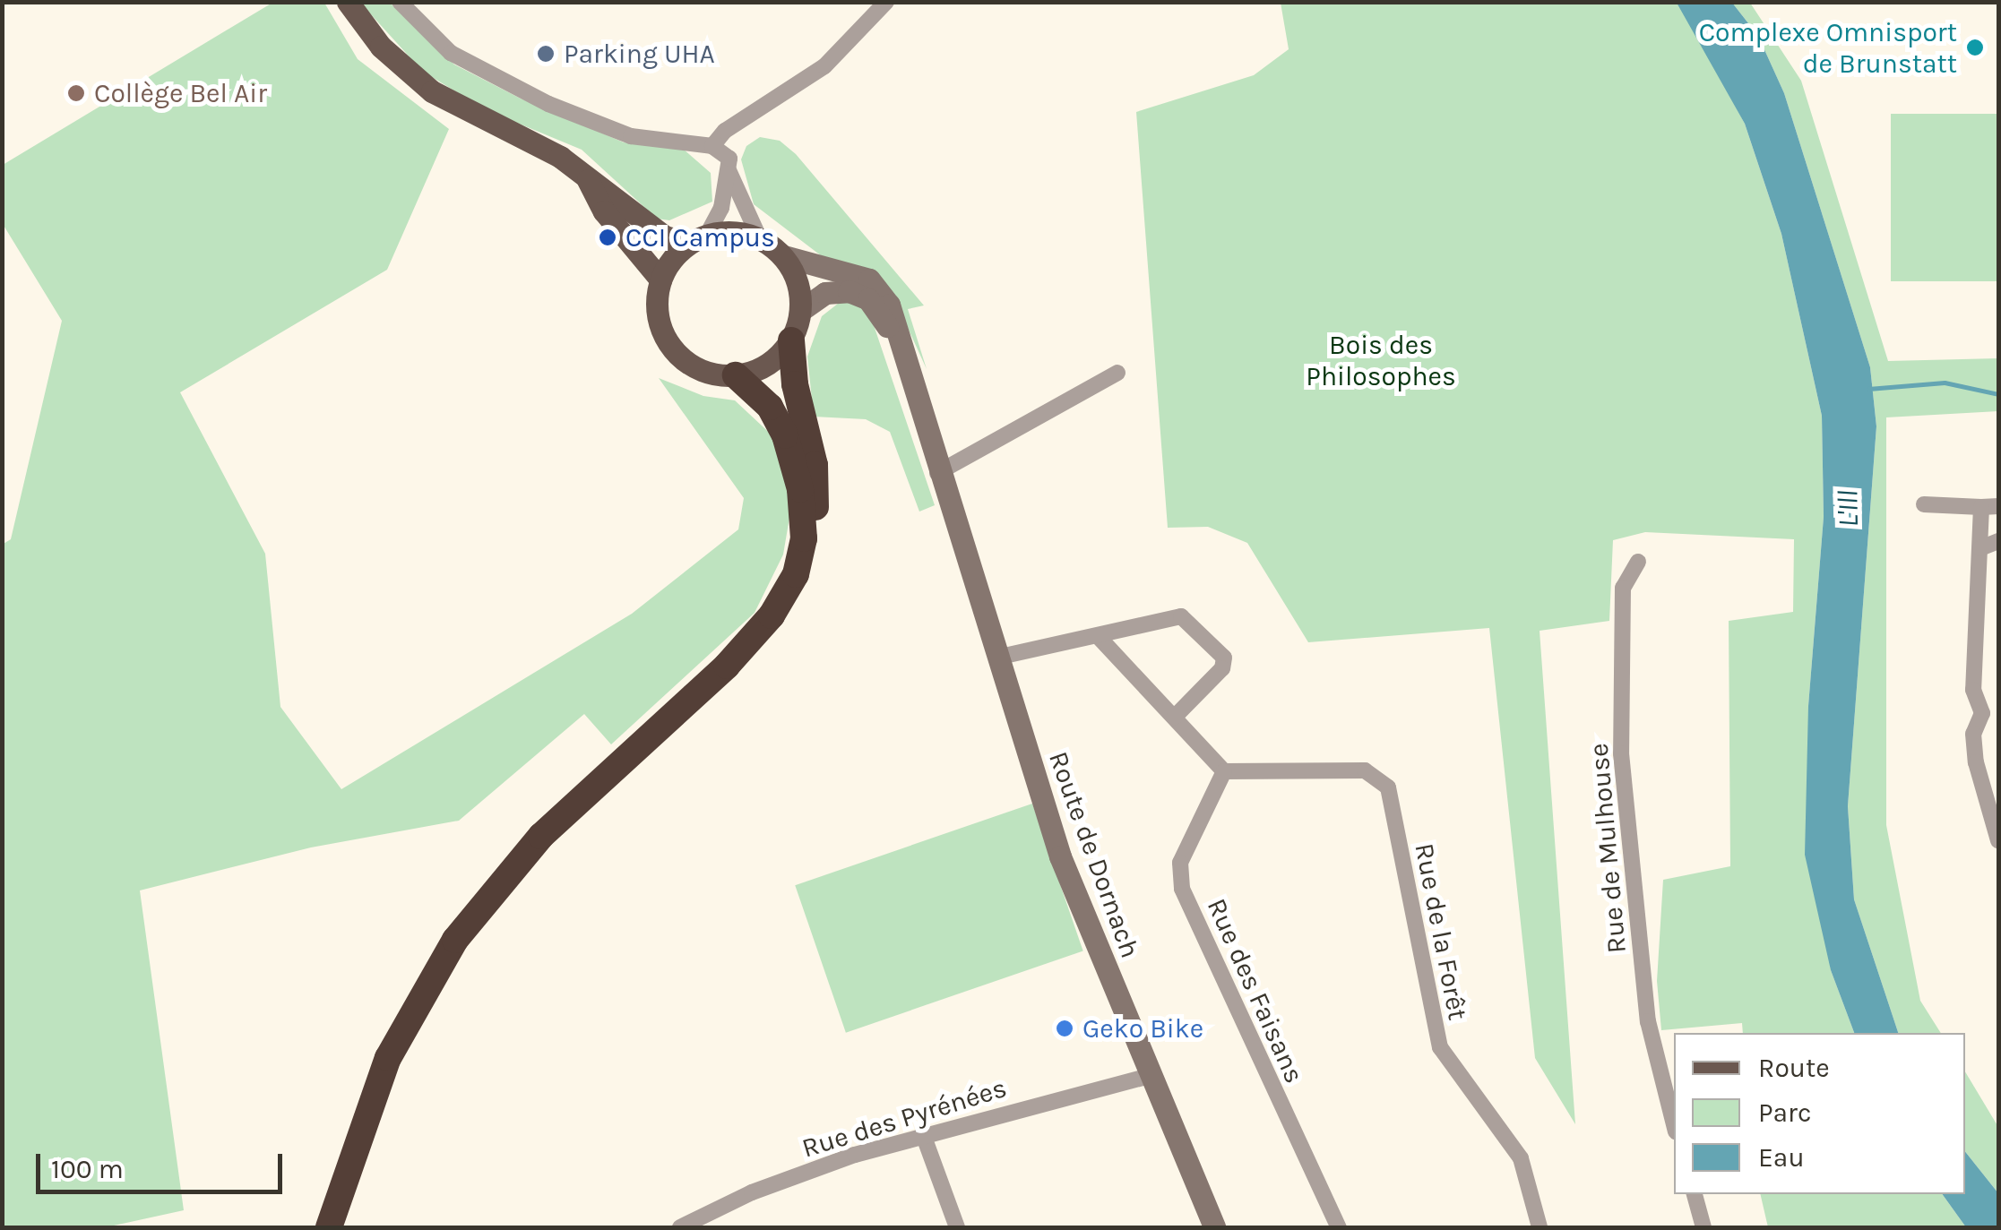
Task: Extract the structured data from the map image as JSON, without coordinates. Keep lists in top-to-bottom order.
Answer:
{
  "streets": {
    "main road": ["Route de Dornach"],
    "street": [
      "Rue de Mulhouse",
      "Rue de la Forêt",
      "Rue des Faisans",
      "Rue des Pyrénées"
    ]
  },
  "crossings": [
    ["Route de Dornach", "Rue des Pyrénées"],
    ["Rue de la Forêt", "Rue des Faisans"]
  ],
  "water": ["L'Ill"],
  "parks": ["Bois des Philosophes"],
  "places": [
    "Complexe Omnisport de Brunstatt",
    "Parking UHA",
    "Collège Bel Air",
    "CCI Campus",
    "Geko Bike"
  ],
  "legend": ["Route", "Parc", "Eau"],
  "scale_bar": "100 m"
}
